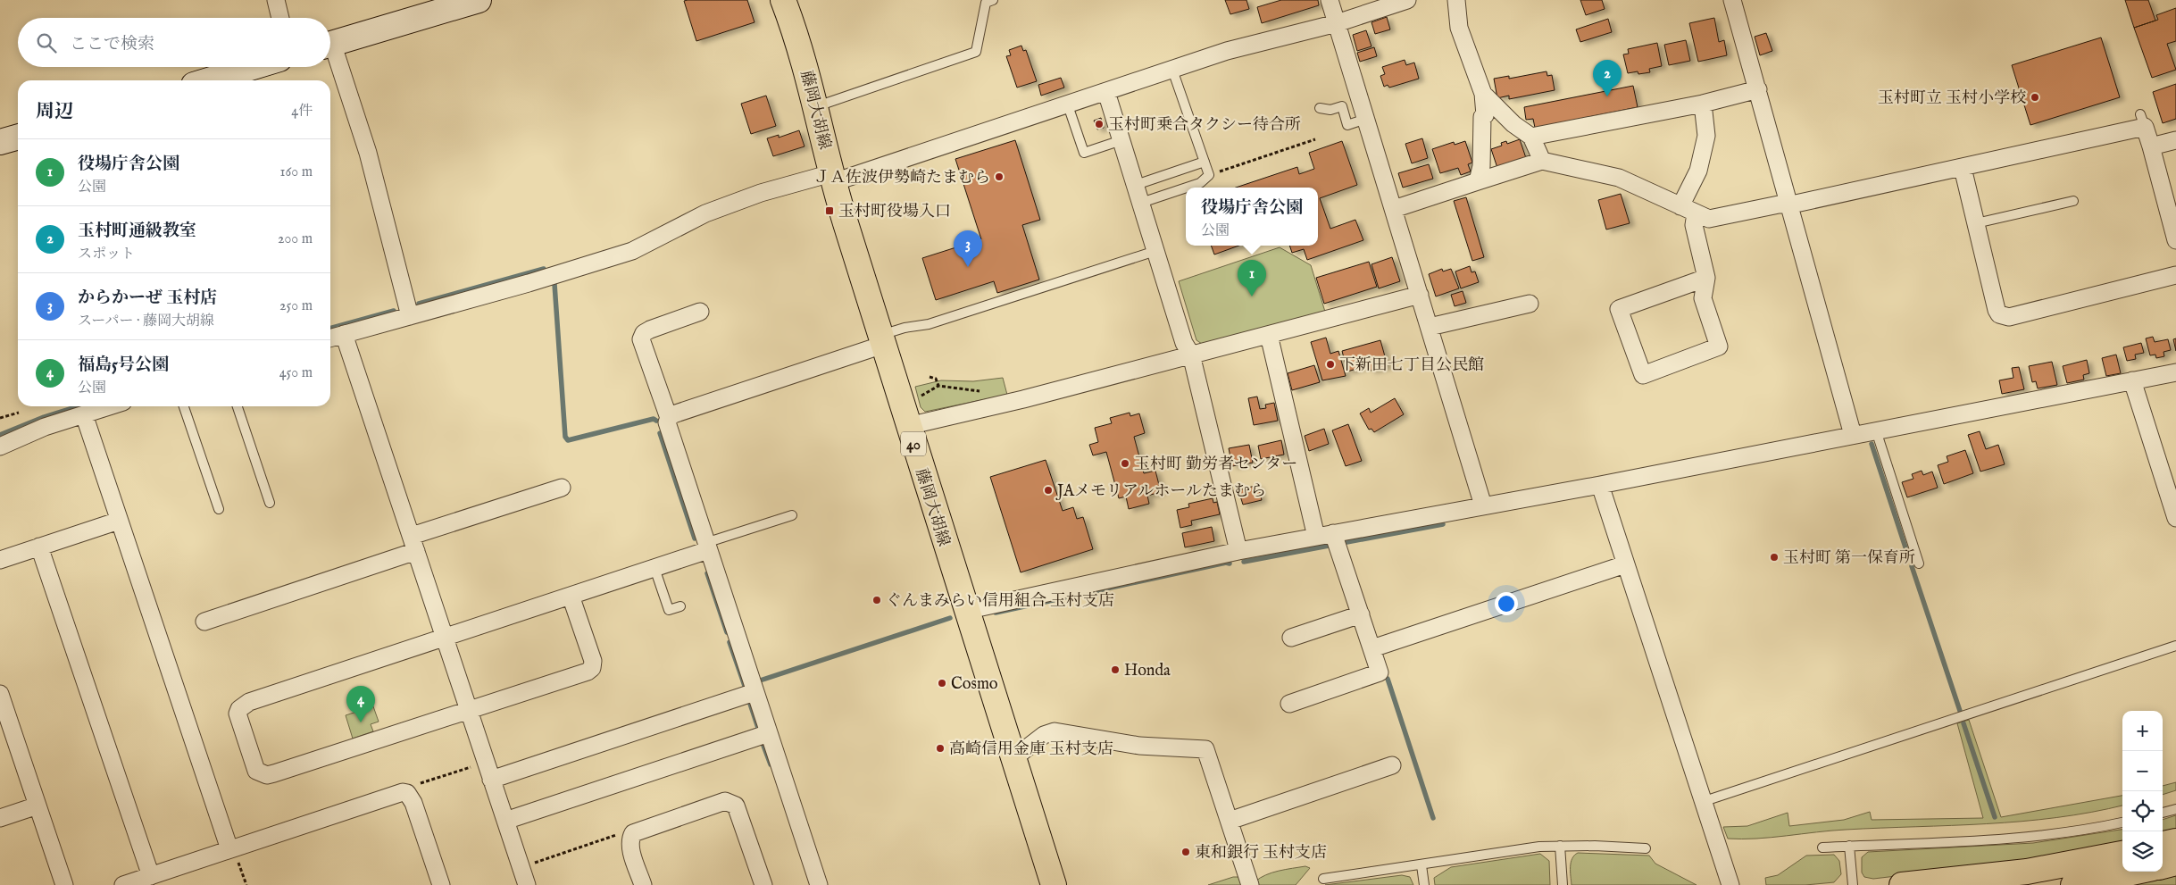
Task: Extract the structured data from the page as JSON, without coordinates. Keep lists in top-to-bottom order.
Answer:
{
  "streets": {
    "main road": ["藤岡大胡線", "40"]
  },
  "places": {
    "other": [
      "玉村町立 玉村小学校",
      "玉村町乗合タクシー待合所",
      "ＪＡ佐波伊勢崎たまむら",
      "下新田七丁目公民館",
      "玉村町 勤労者センター",
      "JAメモリアルホールたまむら",
      "玉村町 第一保育所",
      "ぐんまみらい信用組合 玉村支店",
      "Honda",
      "Cosmo",
      "高崎信用金庫 玉村支店",
      "東和銀行 玉村支店"
    ],
    "transit": ["玉村町役場入口"]
  },
  "page": {
    "search": "ここで検索",
    "pins": [
      "2",
      "3",
      "1",
      "4"
    ],
    "heading": ["周辺", "4件"],
    "list": [
      {
        "mark": "1",
        "name": "役場庁舎公園",
        "note": "公園",
        "value": "160 m"
      },
      {
        "mark": "2",
        "name": "玉村町通級教室",
        "note": "スポット",
        "value": "200 m"
      },
      {
        "mark": "3",
        "name": "からかーぜ 玉村店",
        "note": "スーパー · 藤岡大胡線",
        "value": "250 m"
      },
      {
        "mark": "4",
        "name": "福島5号公園",
        "note": "公園",
        "value": "450 m"
      }
    ],
    "popup": ["役場庁舎公園", "公園"],
    "map_buttons": ["+", "−"]
  }
}
